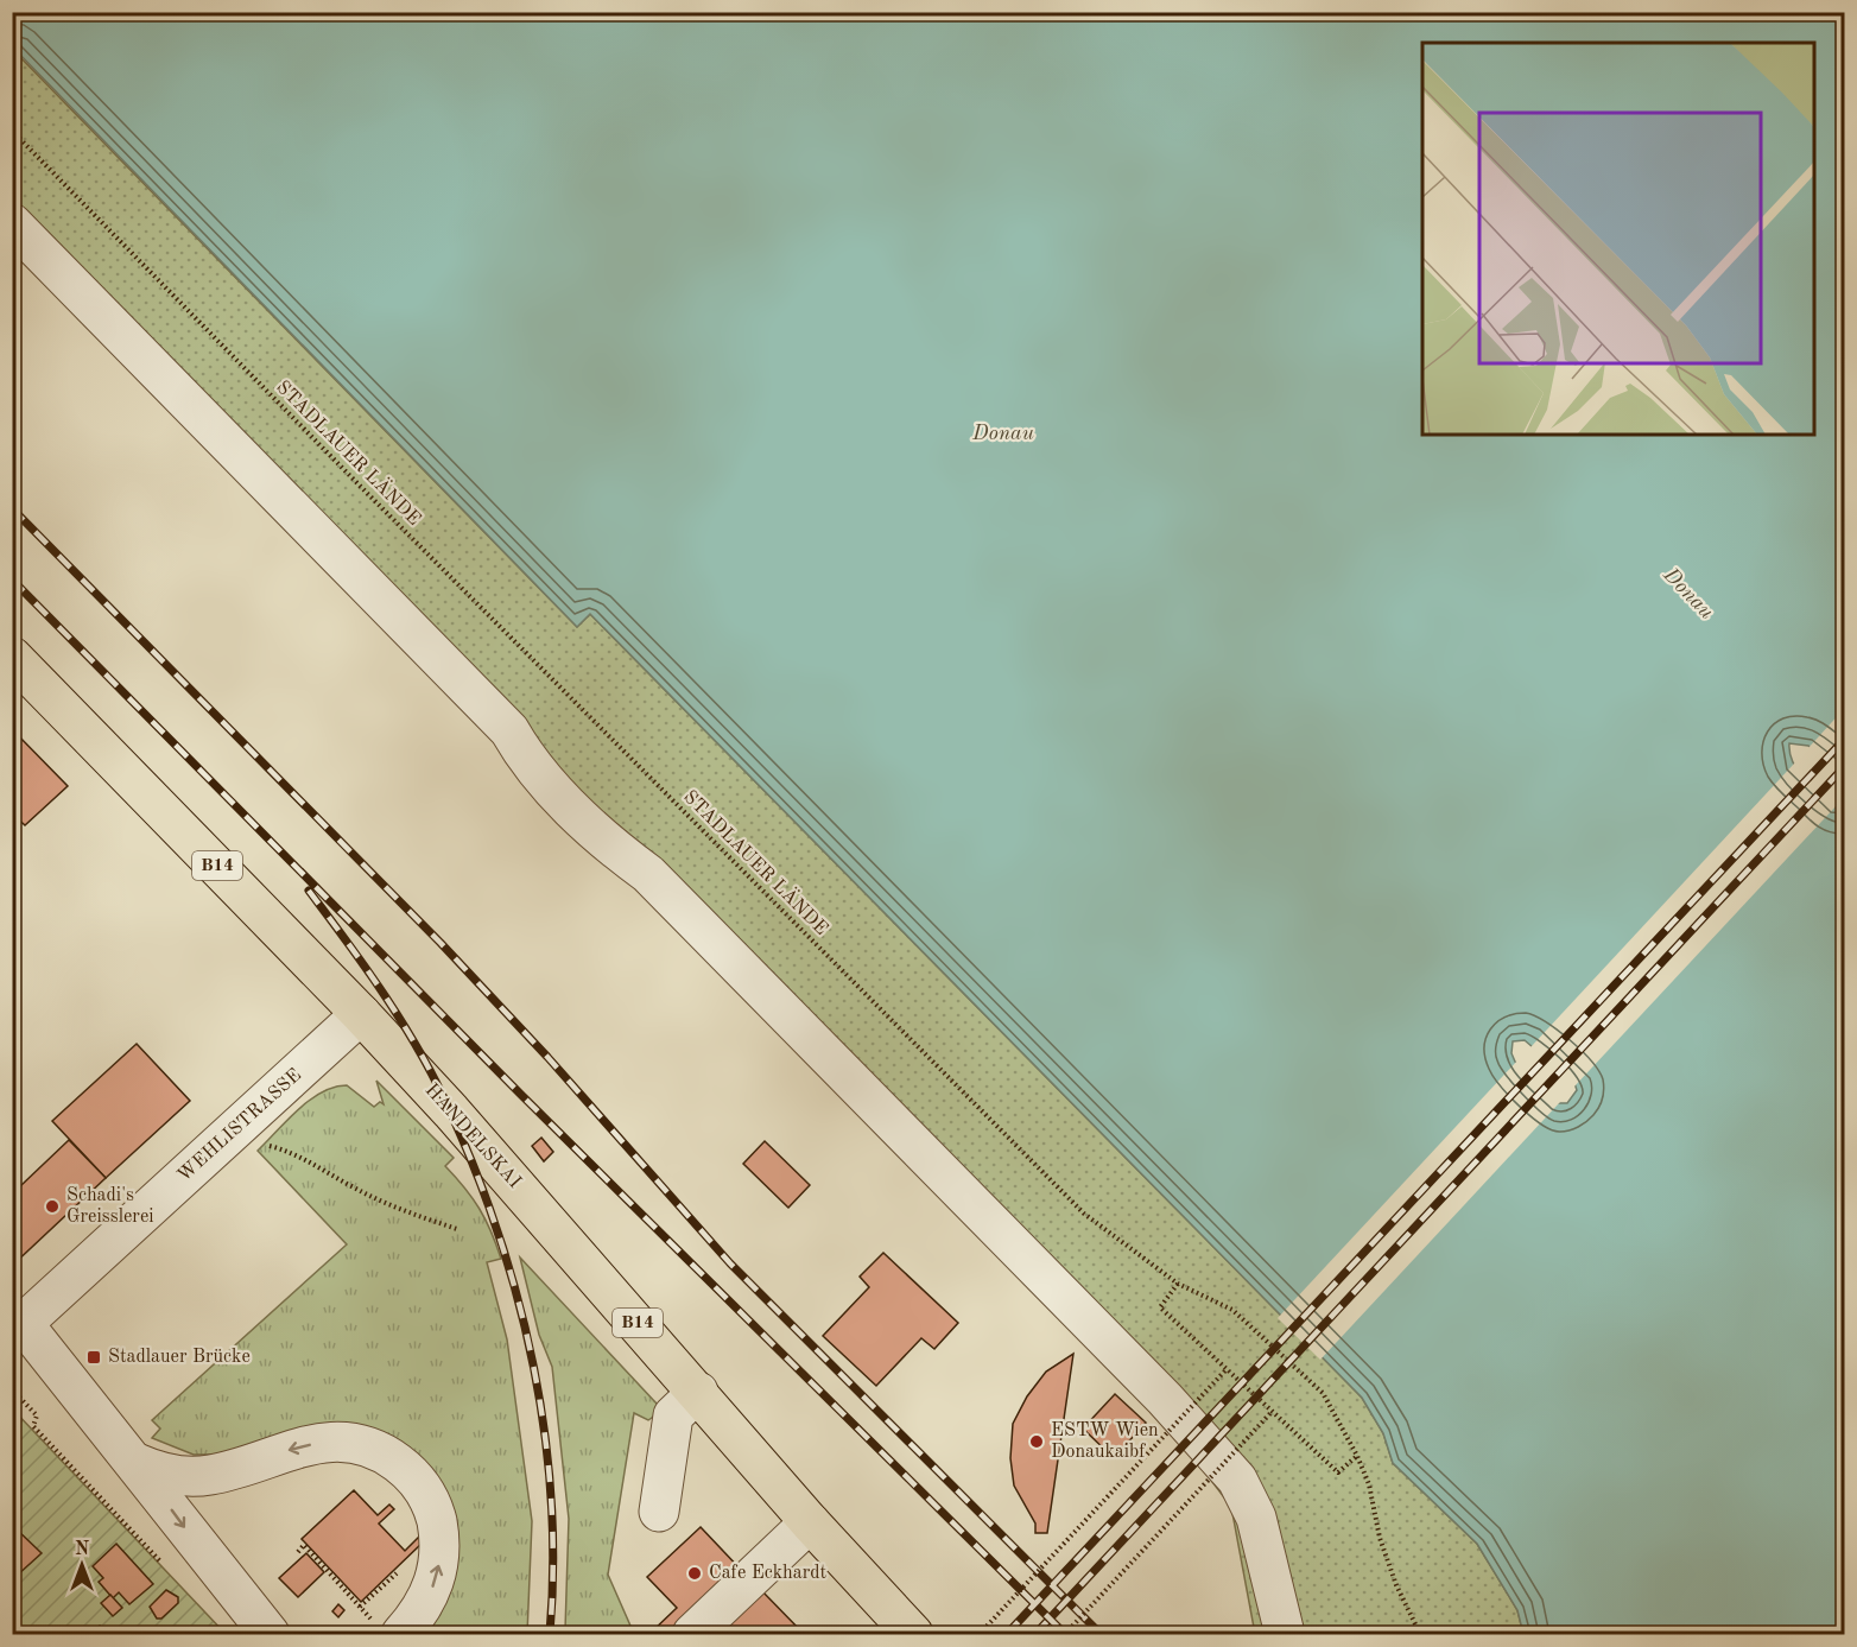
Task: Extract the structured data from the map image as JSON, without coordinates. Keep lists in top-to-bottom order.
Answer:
{
  "streets": {
    "main road": ["B14", "HANDELSKAI"],
    "street": ["WEHLISTRASSE"],
    "path": ["STADLAUER LÄNDE"]
  },
  "crossings": [
    ["WEHLISTRASSE", "HANDELSKAI"]
  ],
  "water": ["Donau"],
  "places": {
    "other": ["Schadi's Greisslerei", "ESTW Wien Donaukaibf", "Cafe Eckhardt"],
    "transit": ["Stadlauer Brücke"]
  },
  "north": "top"
}
